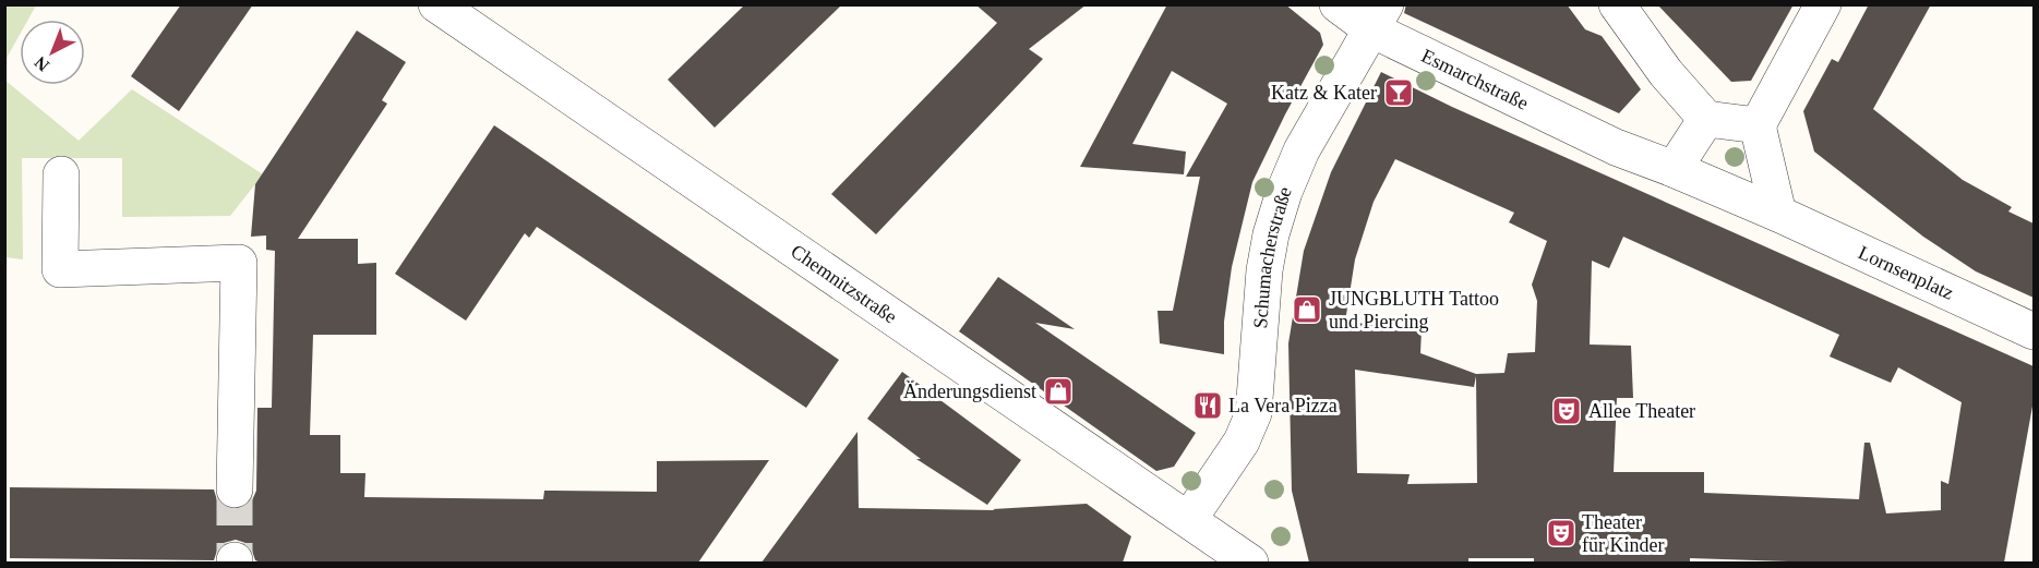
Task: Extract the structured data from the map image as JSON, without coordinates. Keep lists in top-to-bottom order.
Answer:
{
  "streets": {
    "street": [
      "Esmarchstraße",
      "Schumacherstraße",
      "Lornsenplatz",
      "Chemnitzstraße"
    ]
  },
  "crossings": [
    ["Esmarchstraße", "Schumacherstraße"],
    ["Esmarchstraße", "Lornsenplatz"],
    ["Schumacherstraße", "Chemnitzstraße"]
  ],
  "places": {
    "bar": ["Katz & Kater"],
    "shop": ["JUNGBLUTH Tattoo und Piercing", "Änderungsdienst"],
    "restaurant": ["La Vera Pizza"],
    "theatre": ["Allee Theater", "Theater für Kinder"]
  },
  "north": "bottom left"
}
